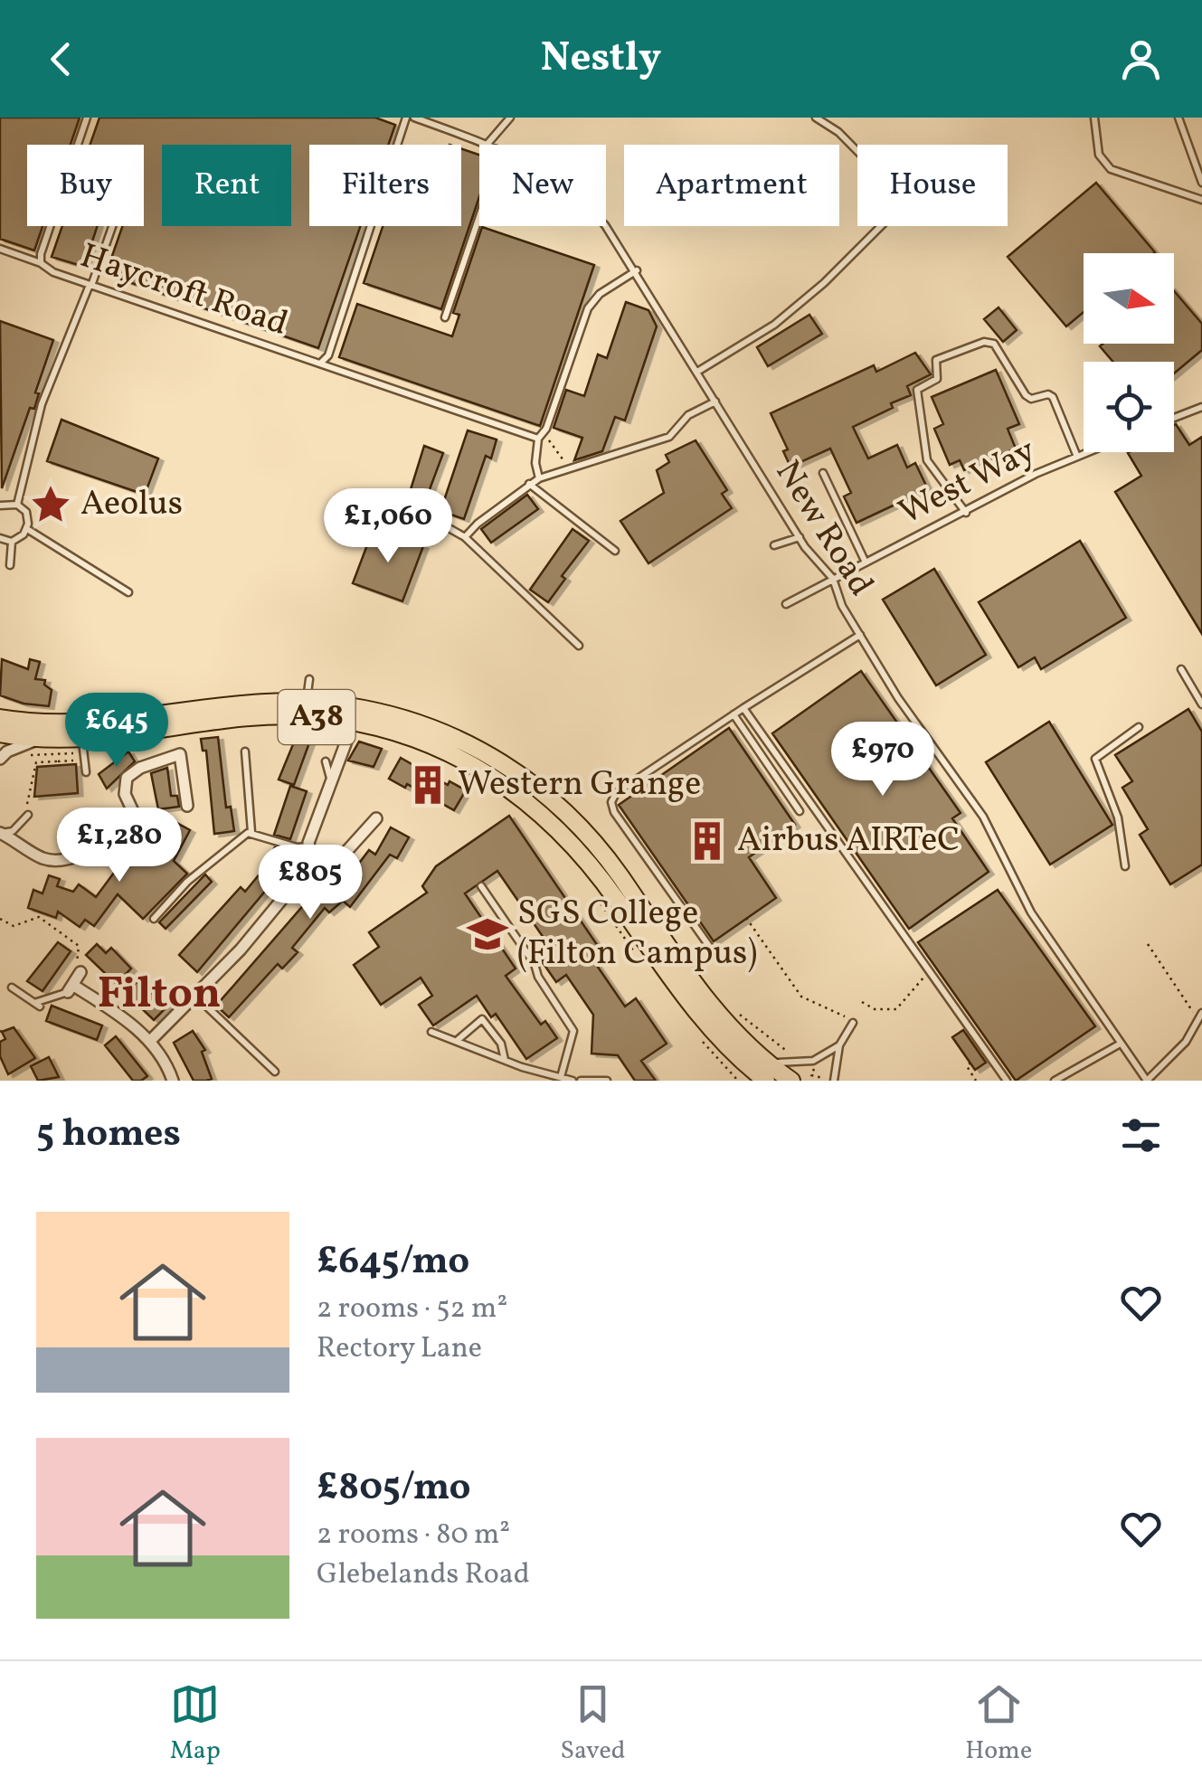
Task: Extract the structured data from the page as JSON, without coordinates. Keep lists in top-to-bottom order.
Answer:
{
  "streets": {
    "main road": ["A38"],
    "lane": ["Haycroft Road", "West Way", "New Road"]
  },
  "crossings": [
    ["West Way", "New Road"]
  ],
  "districts": ["Filton"],
  "places": {
    "place": ["Aeolus"],
    "building": ["Western Grange", "Airbus AIRTeC"],
    "school or university": ["SGS College (Filton Campus)"]
  },
  "north": "right",
  "page": {
    "header": "Nestly",
    "chip": [
      "Buy",
      "Rent",
      "Filters",
      "New",
      "Apartment",
      "House"
    ],
    "price": [
      "£1,060",
      "£645",
      "£970",
      "£1,280",
      "£805"
    ],
    "heading": "5 homes",
    "list": [
      {
        "name": "£645/mo",
        "note": "2 rooms · 52 m² · Rectory Lane"
      },
      {
        "name": "£805/mo",
        "note": "2 rooms · 80 m² · Glebelands Road"
      }
    ],
    "tabs": ["Map", "Saved", "Home"]
  }
}
